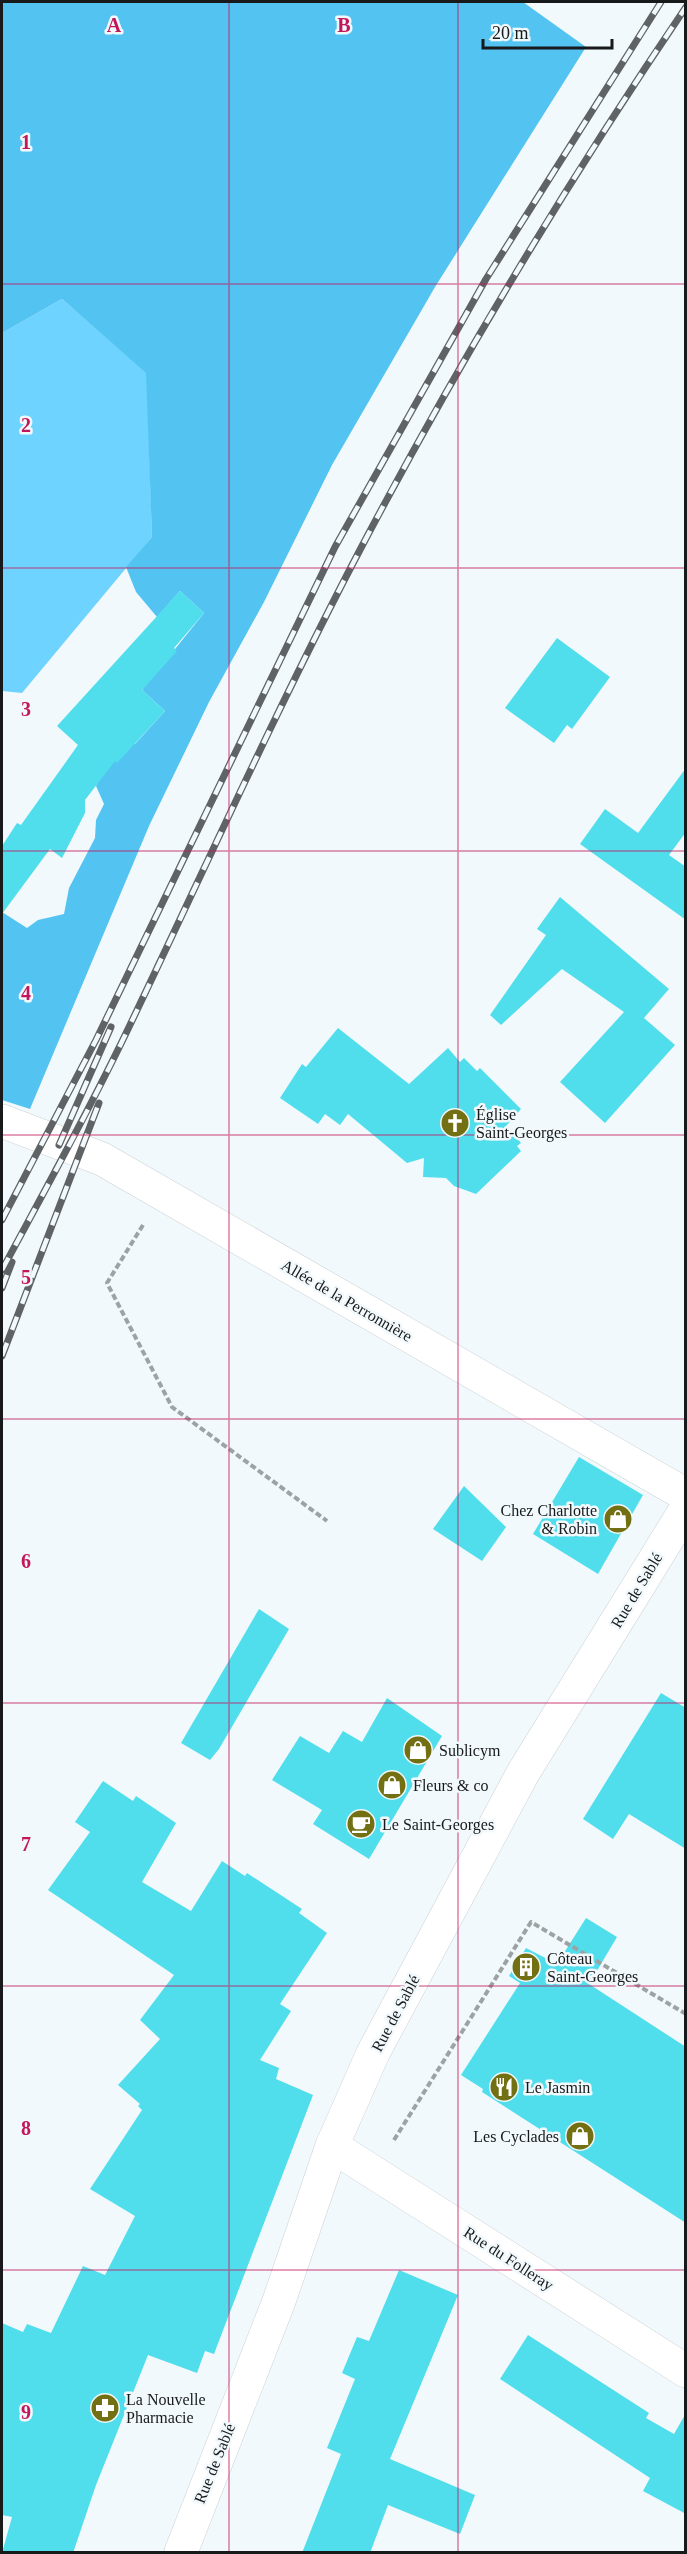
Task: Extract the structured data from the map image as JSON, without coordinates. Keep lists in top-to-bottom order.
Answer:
{
  "streets": {
    "street": ["Allée de la Perronnière", "Rue de Sablé", "Rue du Folleray"]
  },
  "crossings": [
    ["Rue de Sablé", "Rue du Folleray"]
  ],
  "places": {
    "church": ["Église Saint-Georges"],
    "shop": [
      "Chez Charlotte & Robin",
      "Sublicym",
      "Fleurs & co",
      "Les Cyclades"
    ],
    "cafe": ["Le Saint-Georges"],
    "building": ["Côteau Saint-Georges"],
    "restaurant": ["Le Jasmin"],
    "pharmacy": ["La Nouvelle Pharmacie"]
  },
  "scale_bar": "20 m",
  "grid": {
    "columns": ["A", "B"],
    "rows": [
      "1",
      "2",
      "3",
      "4",
      "5",
      "6",
      "7",
      "8",
      "9"
    ]
  }
}
